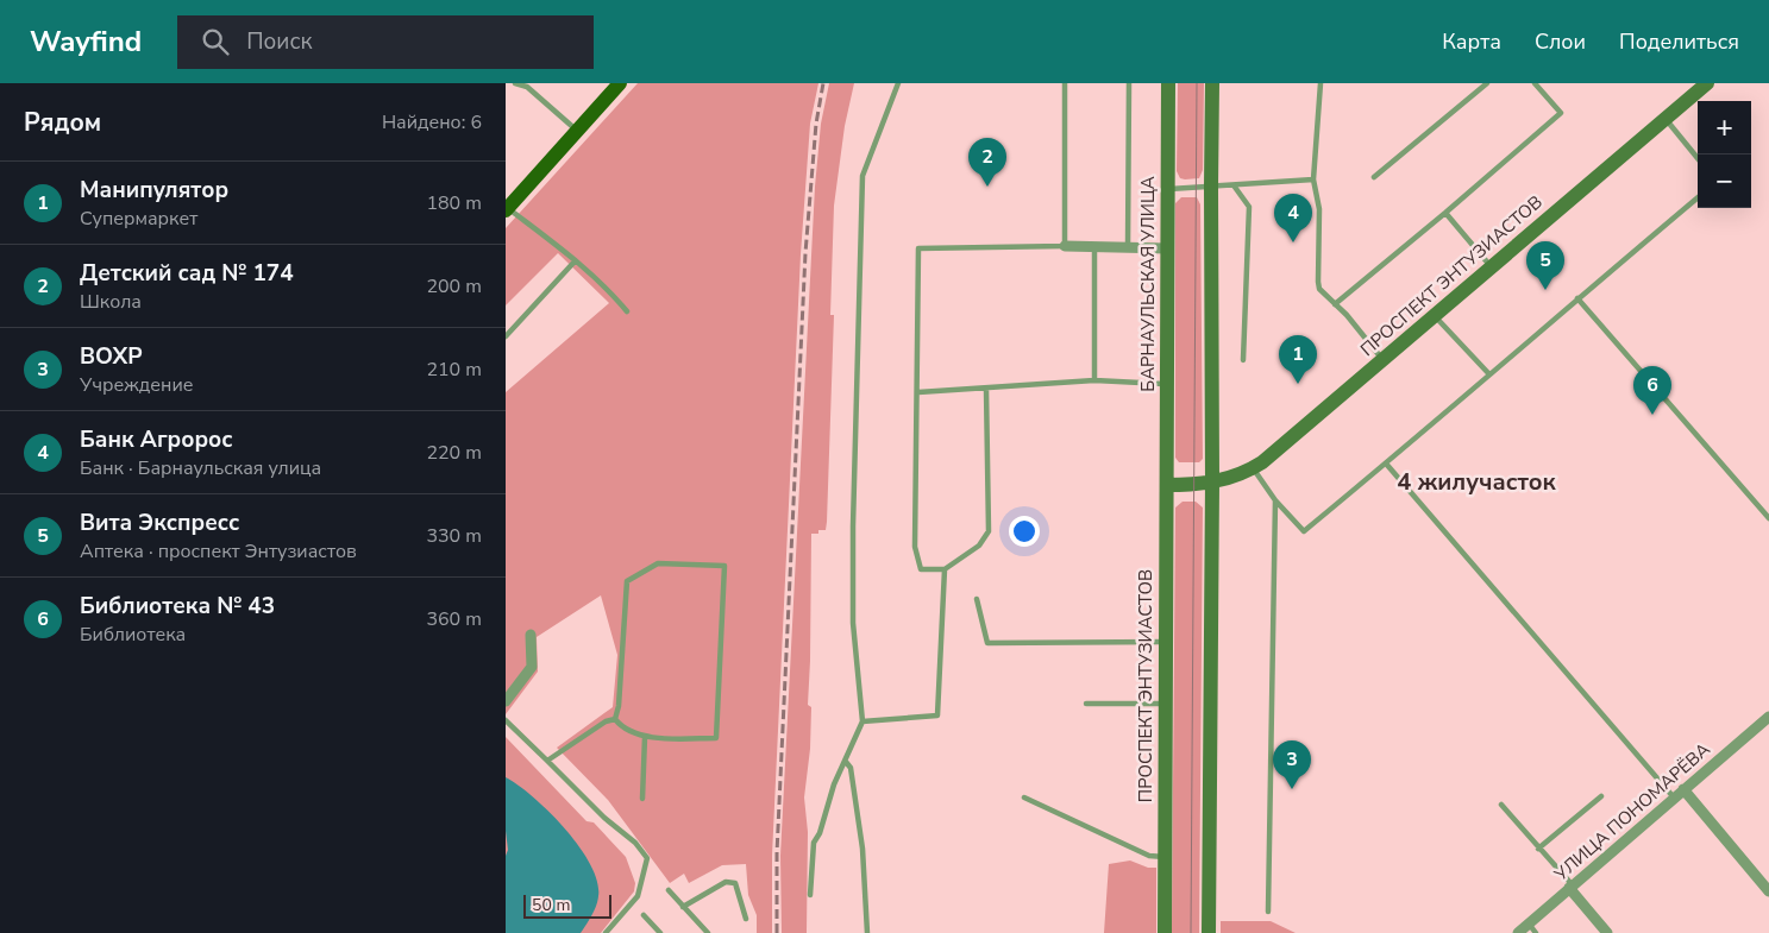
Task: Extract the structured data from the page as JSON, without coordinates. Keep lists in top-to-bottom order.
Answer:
{
  "streets": {
    "main road": ["ПРОСПЕКТ ЭНТУЗИАСТОВ", "БАРНАУЛЬСКАЯ УЛИЦА"],
    "street": ["УЛИЦА ПОНОМАРЁВА"]
  },
  "crossings": [
    ["ПРОСПЕКТ ЭНТУЗИАСТОВ", "БАРНАУЛЬСКАЯ УЛИЦА"]
  ],
  "districts": ["4 жилучасток"],
  "scale_bar": "50 m",
  "page": {
    "header": "Wayfind",
    "search": "Поиск",
    "nav": ["Карта", "Слои", "Поделиться"],
    "heading": ["Рядом", "Найдено: 6"],
    "map_buttons": ["+", "−"],
    "pins": [
      "2",
      "4",
      "5",
      "1",
      "6",
      "3"
    ],
    "list": [
      {
        "mark": "1",
        "name": "Манипулятор",
        "note": "Супермаркет",
        "value": "180 m"
      },
      {
        "mark": "2",
        "name": "Детский сад № 174",
        "note": "Школа",
        "value": "200 m"
      },
      {
        "mark": "3",
        "name": "ВОХР",
        "note": "Учреждение",
        "value": "210 m"
      },
      {
        "mark": "4",
        "name": "Банк Агророс",
        "note": "Банк · Барнаульская улица",
        "value": "220 m"
      },
      {
        "mark": "5",
        "name": "Вита Экспресс",
        "note": "Аптека · проспект Энтузиастов",
        "value": "330 m"
      },
      {
        "mark": "6",
        "name": "Библиотека № 43",
        "note": "Библиотека",
        "value": "360 m"
      }
    ],
    "scale": "50 m"
  }
}
